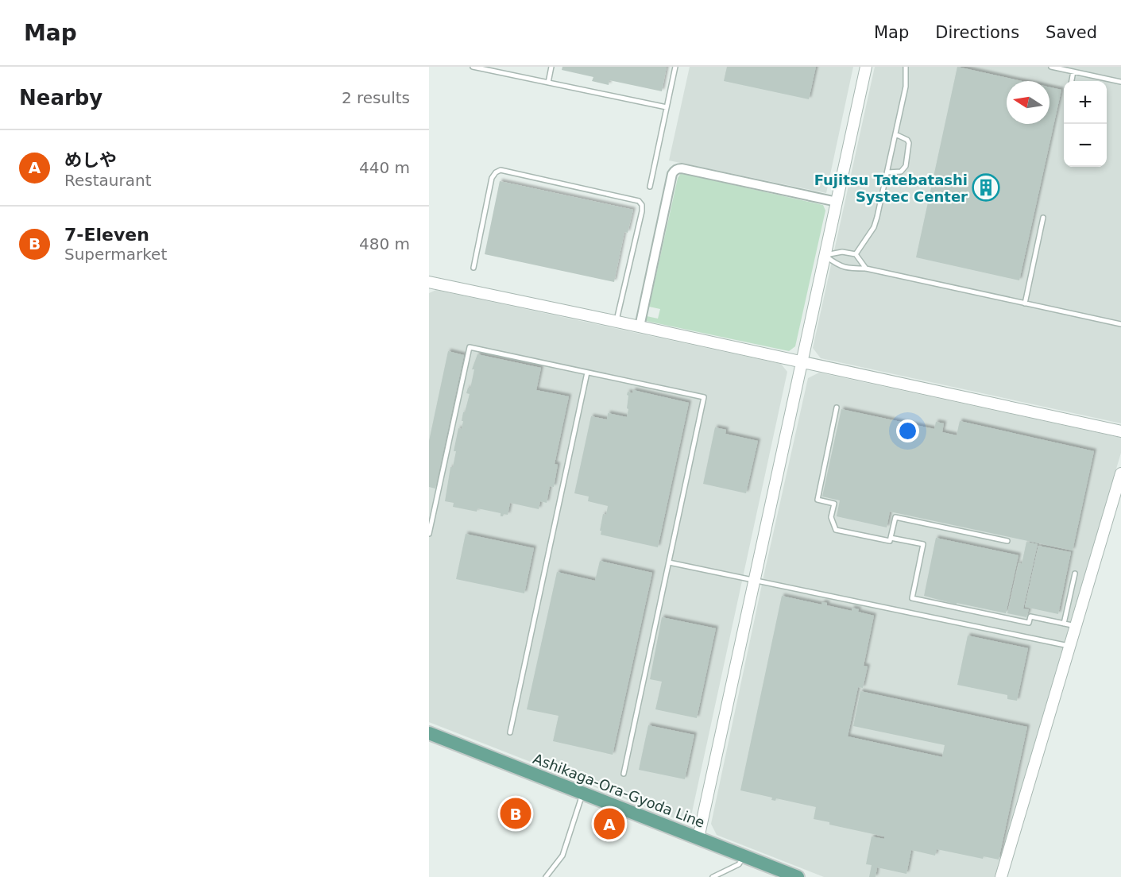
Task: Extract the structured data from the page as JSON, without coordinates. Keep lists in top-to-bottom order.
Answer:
{
  "streets": {
    "main road": ["Ashikaga-Ora-Gyoda Line"]
  },
  "places": {
    "building": ["Fujitsu Tatebatashi Systec Center"]
  },
  "north": "left",
  "page": {
    "header": "Map",
    "nav": ["Map", "Directions", "Saved"],
    "heading": ["Nearby", "2 results"],
    "map_buttons": ["+", "−"],
    "list": [
      {
        "mark": "A",
        "name": "めしや",
        "note": "Restaurant",
        "value": "440 m"
      },
      {
        "mark": "B",
        "name": "7-Eleven",
        "note": "Supermarket",
        "value": "480 m"
      }
    ],
    "pins": ["B", "A"]
  }
}
